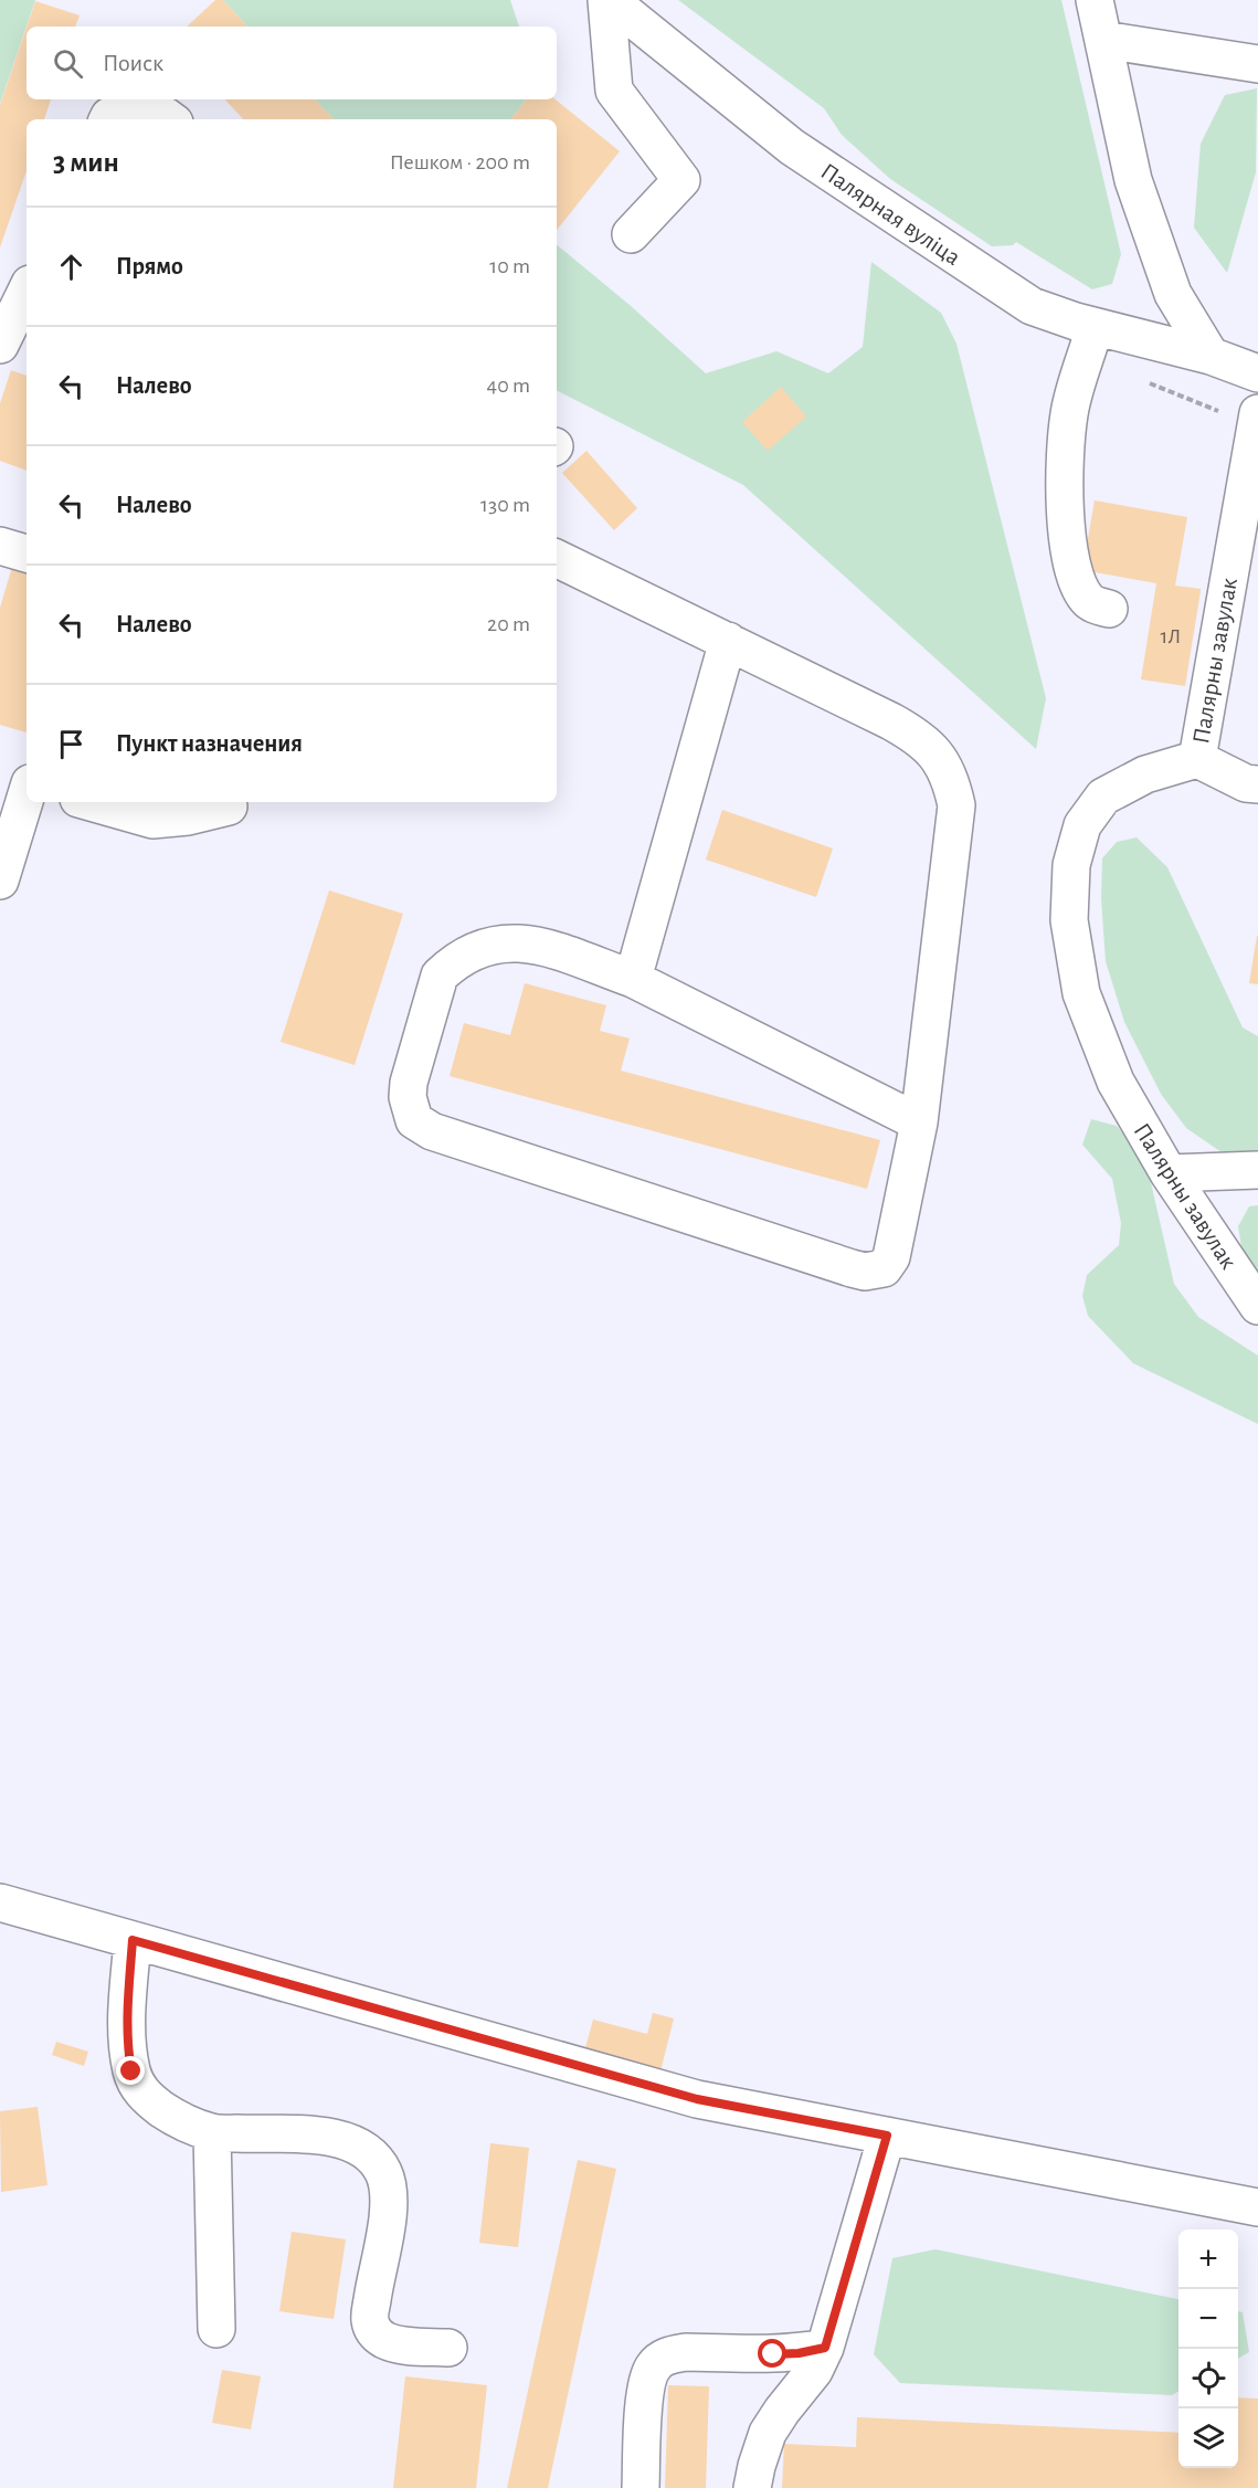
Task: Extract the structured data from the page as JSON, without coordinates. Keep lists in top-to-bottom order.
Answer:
{
  "streets": {
    "street": ["Палярная вуліца", "Палярны завулак"]
  },
  "house_numbers": ["1Л"],
  "page": {
    "search": "Поиск",
    "heading": ["3 мин", "Пешком · 200 m"],
    "list": [
      ["Прямо", "10 m"],
      ["Налево", "40 m"],
      ["Налево", "130 m"],
      ["Налево", "20 m"],
      "Пункт назначения"
    ],
    "map_buttons": ["+", "−"]
  }
}
